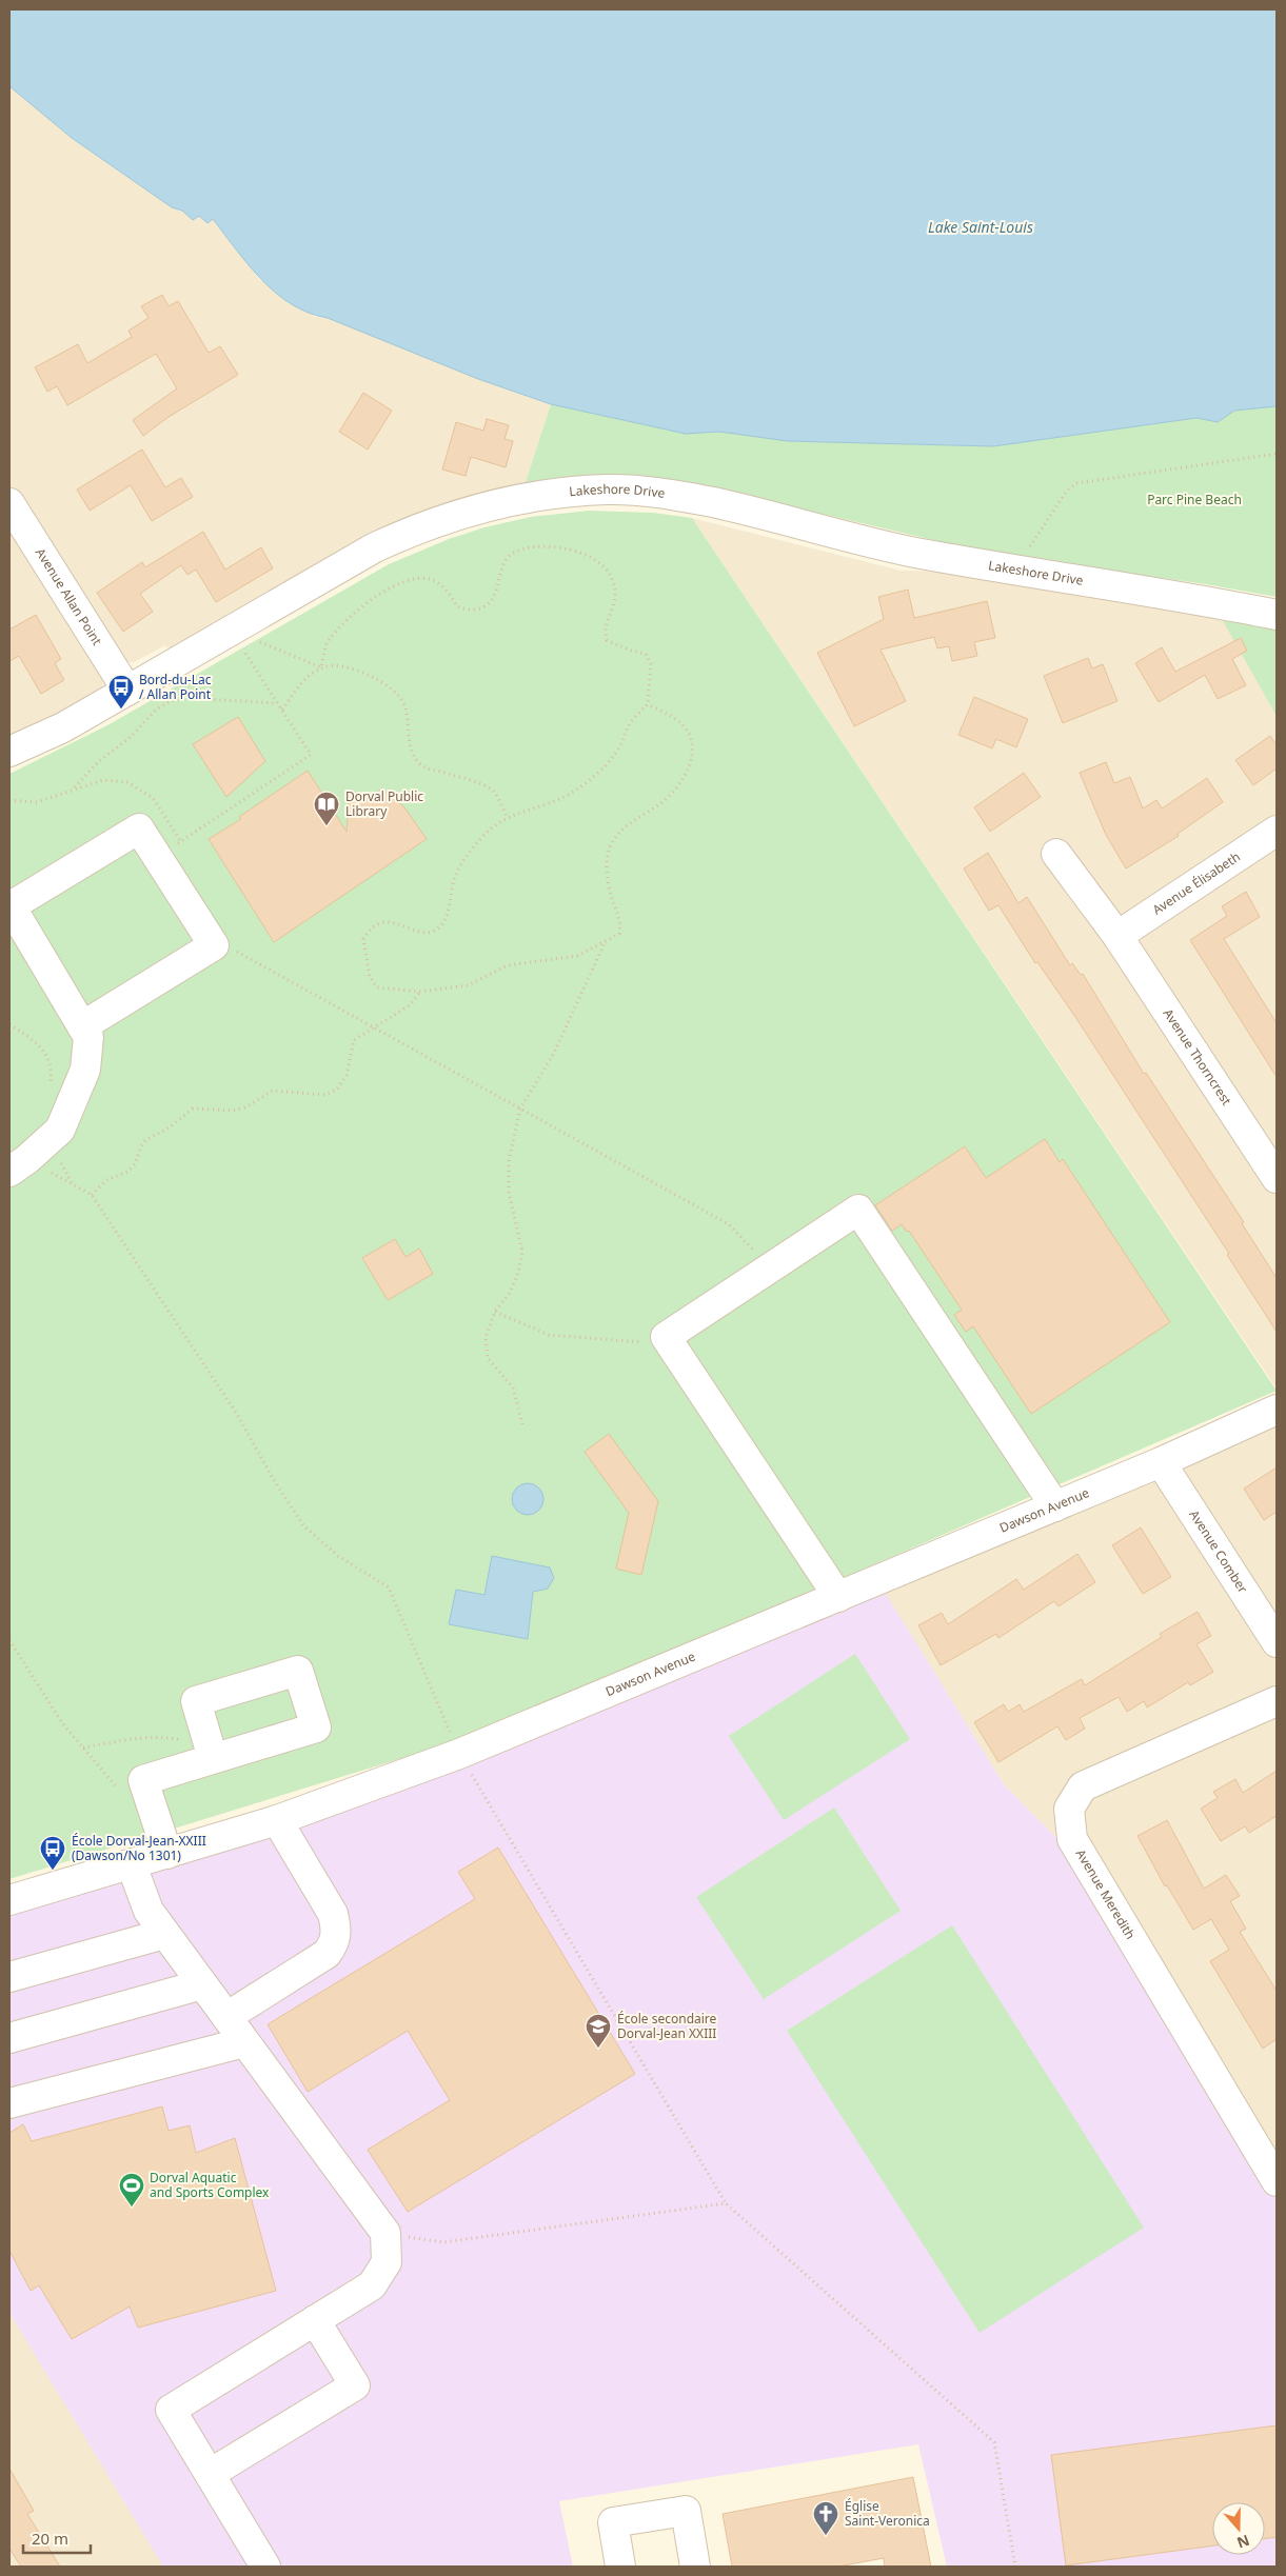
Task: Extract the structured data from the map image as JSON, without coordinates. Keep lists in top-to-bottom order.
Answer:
{
  "streets": {
    "street": [
      "Lakeshore Drive",
      "Avenue Allan Point",
      "Avenue Élisabeth",
      "Avenue Thorncrest",
      "Dawson Avenue",
      "Avenue Comber",
      "Avenue Meredith"
    ]
  },
  "crossings": [
    ["Lakeshore Drive", "Avenue Allan Point"],
    ["Avenue Élisabeth", "Avenue Thorncrest"],
    ["Dawson Avenue", "Avenue Comber"]
  ],
  "water": ["Lake Saint-Louis"],
  "parks": ["Parc Pine Beach"],
  "places": {
    "bus stop": ["Bord-du-Lac / Allan Point", "École Dorval-Jean-XXIII (Dawson/No 1301)"],
    "library": ["Dorval Public Library"],
    "school or university": ["École secondaire Dorval-Jean XXIII"],
    "sports": ["Dorval Aquatic and Sports Complex"],
    "church": ["Église Saint-Veronica"]
  },
  "scale_bar": "20 m",
  "north": "bottom"
}
